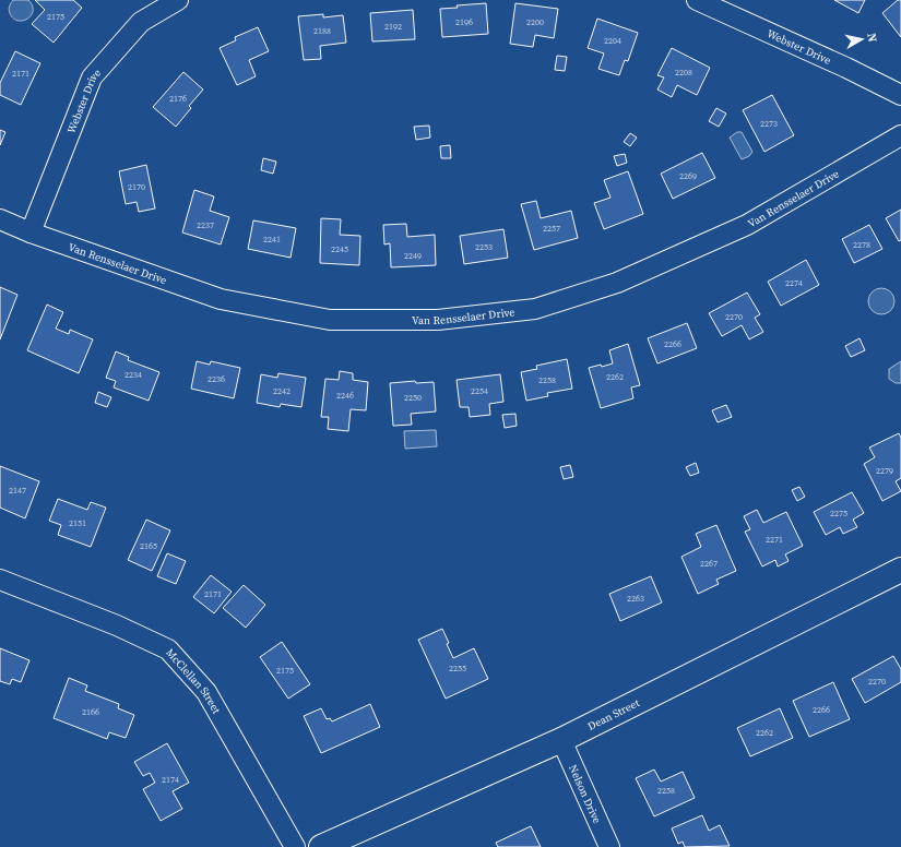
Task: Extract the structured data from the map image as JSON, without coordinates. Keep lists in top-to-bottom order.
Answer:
{
  "streets": {
    "street": [
      "Webster Drive",
      "Van Rensselaer Drive",
      "McClellan Street",
      "Dean Street",
      "Nelson Drive"
    ]
  },
  "crossings": [
    ["Webster Drive", "Van Rensselaer Drive"],
    ["Dean Street", "Nelson Drive"]
  ],
  "house_numbers": [
    "2175",
    "2196",
    "2200",
    "2192",
    "2188",
    "2204",
    "2208",
    "2171",
    "2176",
    "2273",
    "2269",
    "2170",
    "2237",
    "2257",
    "2241",
    "2278",
    "2253",
    "2245",
    "2249",
    "2274",
    "2270",
    "2266",
    "2234",
    "2262",
    "2236",
    "2258",
    "2242",
    "2254",
    "2246",
    "2250",
    "2279",
    "2147",
    "2275",
    "2151",
    "2271",
    "2165",
    "2267",
    "2171",
    "2263",
    "2255",
    "2175",
    "2270",
    "2266",
    "2166",
    "2262",
    "2174",
    "2258"
  ],
  "north": "right"
}
